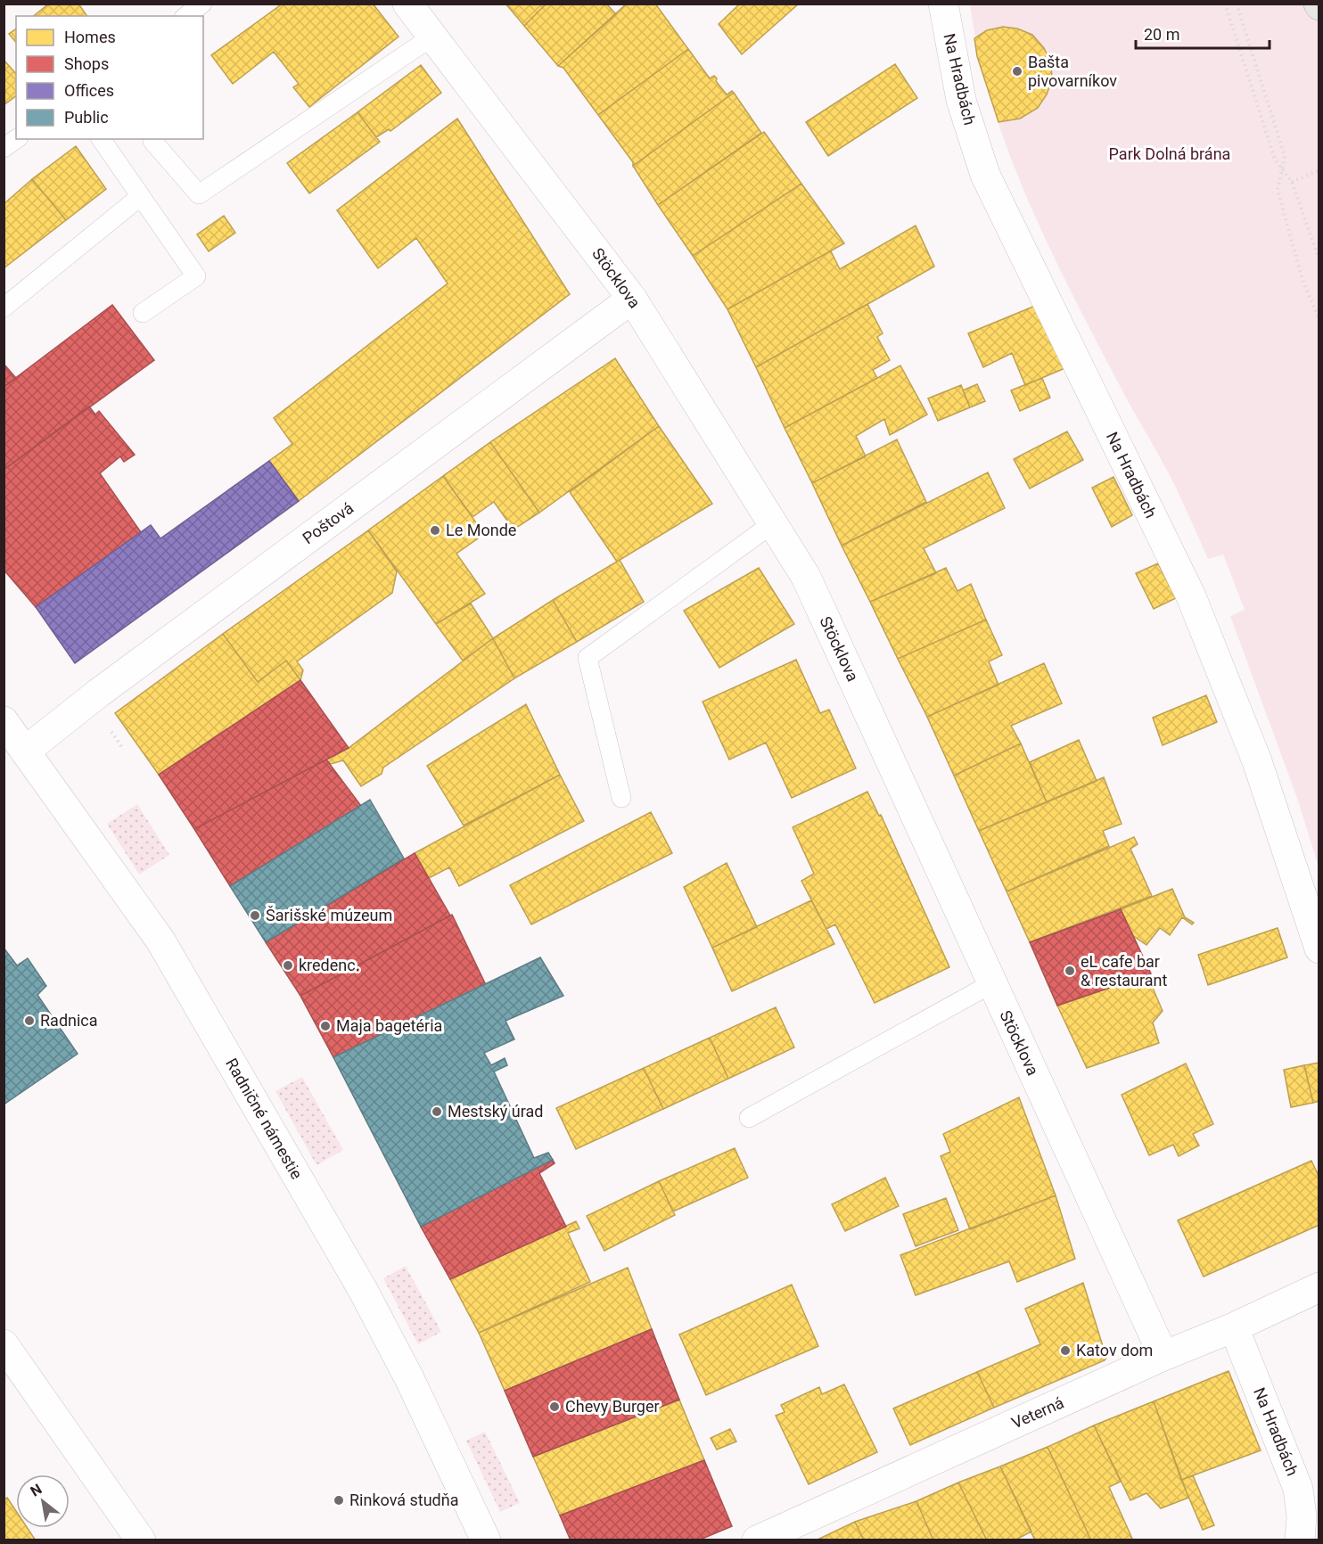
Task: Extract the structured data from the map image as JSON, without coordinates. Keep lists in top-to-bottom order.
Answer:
{
  "streets": {
    "street": [
      "Na Hradbách",
      "Stöcklova",
      "Poštová",
      "Radničné námestie",
      "Veterná"
    ]
  },
  "crossings": [
    ["Na Hradbách", "Veterná"],
    ["Stöcklova", "Poštová"],
    ["Stöcklova", "Veterná"],
    ["Poštová", "Radničné námestie"]
  ],
  "parks": ["Park Dolná brána"],
  "places": [
    "Bašta pivovarníkov",
    "Le Monde",
    "Šarišské múzeum",
    "kredenc.",
    "eL cafe bar & restaurant",
    "Radnica",
    "Maja bagetéria",
    "Mestský úrad",
    "Katov dom",
    "Chevy Burger",
    "Rinková studňa"
  ],
  "legend": [
    "Homes",
    "Shops",
    "Offices",
    "Public"
  ],
  "scale_bar": "20 m",
  "north": "top left"
}
